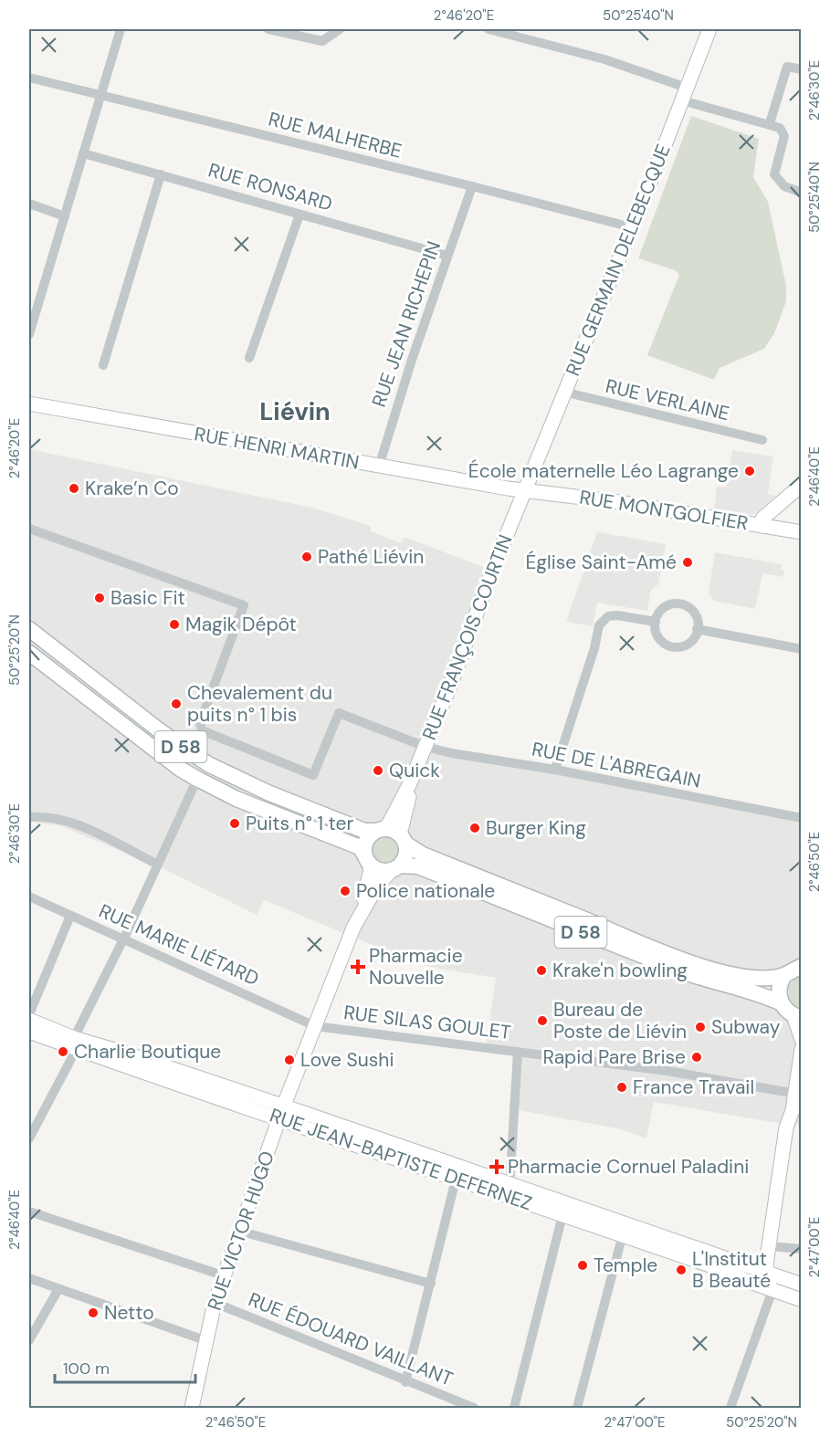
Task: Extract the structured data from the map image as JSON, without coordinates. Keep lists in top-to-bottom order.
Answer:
{
  "streets": {
    "main road": ["D 58"],
    "street": [
      "RUE MALHERBE",
      "RUE RONSARD",
      "RUE GERMAIN DELEBECQUE",
      "RUE JEAN RICHEPIN",
      "RUE VERLAINE",
      "RUE HENRI MARTIN",
      "RUE MONTGOLFIER",
      "RUE FRANÇOIS COURTIN",
      "RUE DE L'ABREGAIN",
      "RUE MARIE LIÉTARD",
      "RUE SILAS GOULET",
      "RUE JEAN-BAPTISTE DEFERNEZ",
      "RUE VICTOR HUGO",
      "RUE ÉDOUARD VAILLANT"
    ]
  },
  "crossings": [
    ["RUE MALHERBE", "RUE GERMAIN DELEBECQUE"],
    ["RUE MALHERBE", "RUE JEAN RICHEPIN"],
    ["RUE RONSARD", "RUE JEAN RICHEPIN"],
    ["RUE GERMAIN DELEBECQUE", "RUE VERLAINE"],
    ["RUE GERMAIN DELEBECQUE", "RUE HENRI MARTIN"],
    ["RUE GERMAIN DELEBECQUE", "RUE MONTGOLFIER"],
    ["RUE GERMAIN DELEBECQUE", "RUE FRANÇOIS COURTIN"],
    ["RUE JEAN RICHEPIN", "RUE HENRI MARTIN"],
    ["RUE HENRI MARTIN", "RUE MONTGOLFIER"],
    ["RUE HENRI MARTIN", "RUE FRANÇOIS COURTIN"],
    ["RUE MONTGOLFIER", "RUE FRANÇOIS COURTIN"],
    ["RUE FRANÇOIS COURTIN", "RUE DE L'ABREGAIN"],
    ["RUE MARIE LIÉTARD", "RUE SILAS GOULET"],
    ["RUE JEAN-BAPTISTE DEFERNEZ", "RUE VICTOR HUGO"],
    ["RUE VICTOR HUGO", "RUE ÉDOUARD VAILLANT"]
  ],
  "districts": ["Liévin"],
  "places": {
    "other": [
      "École maternelle Léo Lagrange",
      "Krake’n Co",
      "Pathé Liévin",
      "Église Saint-Amé",
      "Basic Fit",
      "Magik Dépôt",
      "Chevalement du puits n° 1 bis",
      "Quick",
      "Puits n° 1 ter",
      "Burger King",
      "Police nationale",
      "Krake'n bowling",
      "Bureau de Poste de Liévin",
      "Subway",
      "Charlie Boutique",
      "Rapid Pare Brise",
      "Love Sushi",
      "France Travail",
      "Temple",
      "L'Institut B Beauté",
      "Netto"
    ],
    "health": ["Pharmacie Nouvelle", "Pharmacie Cornuel Paladini"]
  },
  "scale_bar": "100 m",
  "coordinates": [
    "2°46'20\"E",
    "50°25'40\"N",
    "2°46'30\"E",
    "2°46'40\"E",
    "50°25'20\"N",
    "2°46'50\"E",
    "2°47'00\"E"
  ]
}
